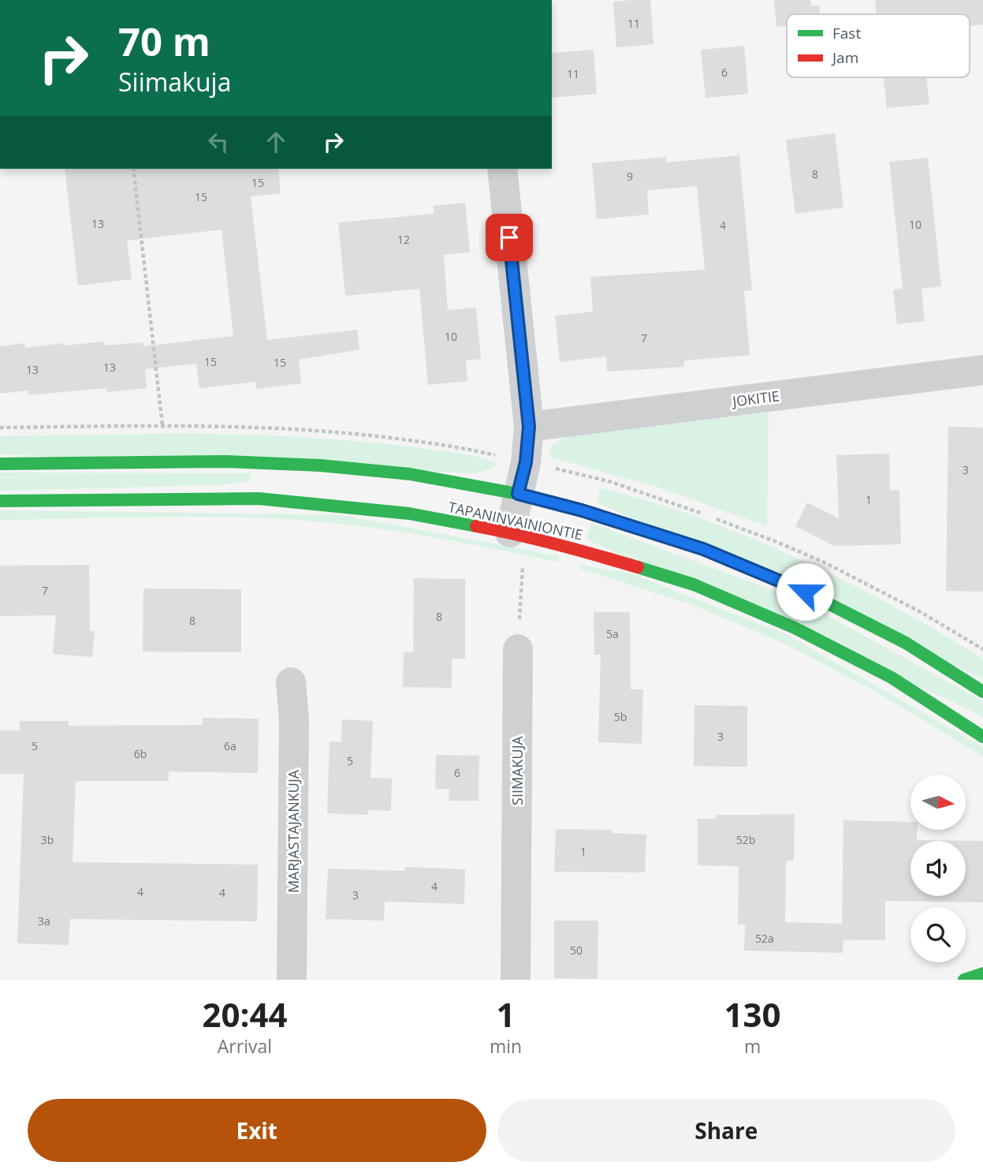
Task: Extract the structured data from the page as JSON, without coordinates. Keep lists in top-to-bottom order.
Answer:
{
  "streets": {
    "main road": ["TAPANINVAINIONTIE"],
    "street": ["JOKITIE", "SIIMAKUJA", "MARJASTAJANKUJA"]
  },
  "house_numbers": [
    "11",
    "6",
    "11",
    "8",
    "9",
    "15",
    "15",
    "13",
    "10",
    "4",
    "12",
    "10",
    "7",
    "15",
    "15",
    "13",
    "13",
    "3",
    "1",
    "7",
    "8",
    "8",
    "5a",
    "5b",
    "3",
    "5",
    "6a",
    "6b",
    "5",
    "6",
    "3b",
    "52b",
    "1",
    "4",
    "4",
    "4",
    "3",
    "3a",
    "52a",
    "50"
  ],
  "legend": ["Fast", "Jam"],
  "north": "right",
  "page": {
    "turn": ["70 m", "Siimakuja"],
    "eta": [
      "20:44",
      "Arrival",
      "1",
      "min",
      "130",
      "m"
    ],
    "buttons": ["Exit", "Share"]
  }
}
